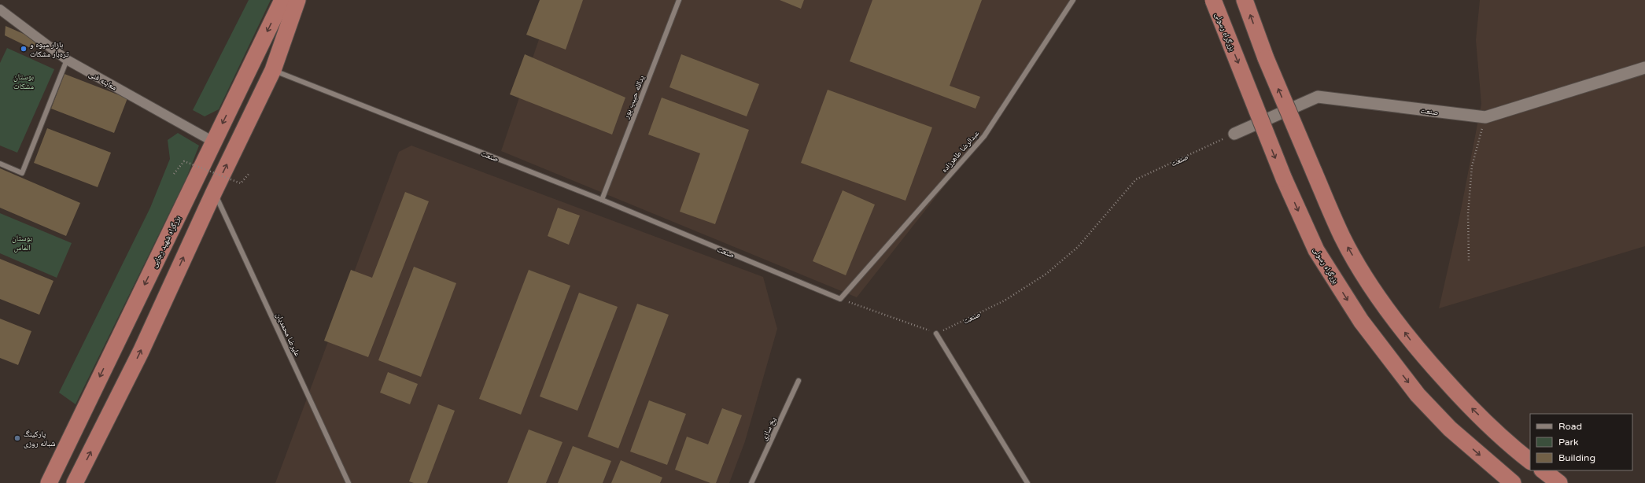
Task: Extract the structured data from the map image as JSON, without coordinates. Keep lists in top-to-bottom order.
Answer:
{
  "streets": {
    "highway": ["بزرگراه رسولی", "بزرگراه شهید رجایی"],
    "street": ["معاینه فنی", "صنعت"],
    "lane": [
      "یدالله حبیب پور",
      "عبدالرضا طاهرزاده",
      "علیرضا محمدیان",
      "یخ سازی"
    ]
  },
  "crossings": [
    ["معاینه فنی", "بزرگراه شهید رجایی"],
    ["یدالله حبیب پور", "صنعت"],
    ["صنعت", "عبدالرضا طاهرزاده"]
  ],
  "parks": ["بوستان مشکات", "بوستان الماس"],
  "places": ["بازار میوه و تره‌بار مشکات", "پارکینگ شبانه روزی"],
  "legend": ["Road", "Park", "Building"]
}
